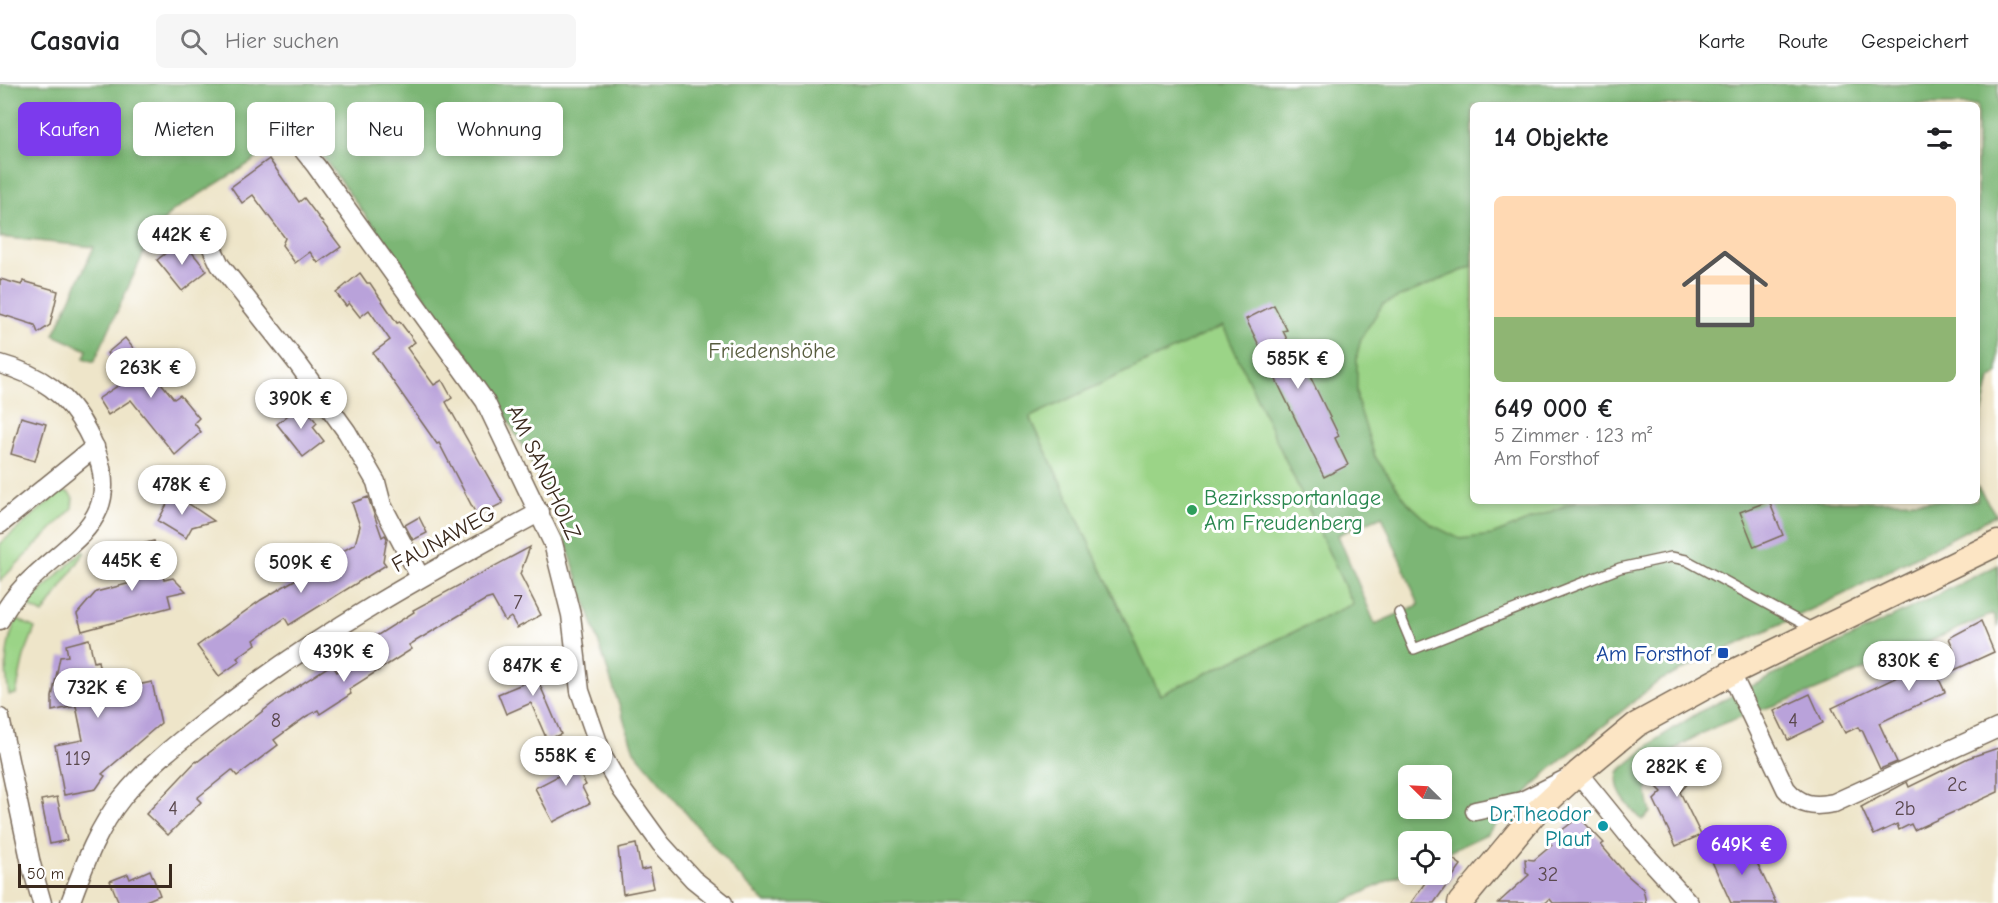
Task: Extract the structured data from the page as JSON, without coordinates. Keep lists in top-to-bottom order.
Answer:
{
  "streets": {
    "street": ["AM SANDHOLZ", "FAUNAWEG"]
  },
  "crossings": [
    ["AM SANDHOLZ", "FAUNAWEG"]
  ],
  "parks": ["Friedenshöhe"],
  "places": {
    "other": ["Bezirkssportanlage Am Freudenberg", "Dr.Theodor Plaut"],
    "transit": ["Am Forsthof"]
  },
  "house_numbers": [
    "7",
    "8",
    "4",
    "119",
    "2c",
    "4",
    "2b",
    "32"
  ],
  "scale_bar": "50 m",
  "north": "top left",
  "page": {
    "header": "Casavia",
    "search": "Hier suchen",
    "nav": ["Karte", "Route", "Gespeichert"],
    "chip": [
      "Kaufen",
      "Mieten",
      "Filter",
      "Neu",
      "Wohnung"
    ],
    "heading": "14 Objekte",
    "list": [
      {
        "name": "649 000 €",
        "note": "5 Zimmer · 123 m² · Am Forsthof"
      }
    ],
    "price": [
      "442K €",
      "585K €",
      "263K €",
      "390K €",
      "478K €",
      "445K €",
      "509K €",
      "439K €",
      "830K €",
      "847K €",
      "732K €",
      "558K €",
      "282K €",
      "649K €"
    ],
    "scale": "50 m"
  }
}
